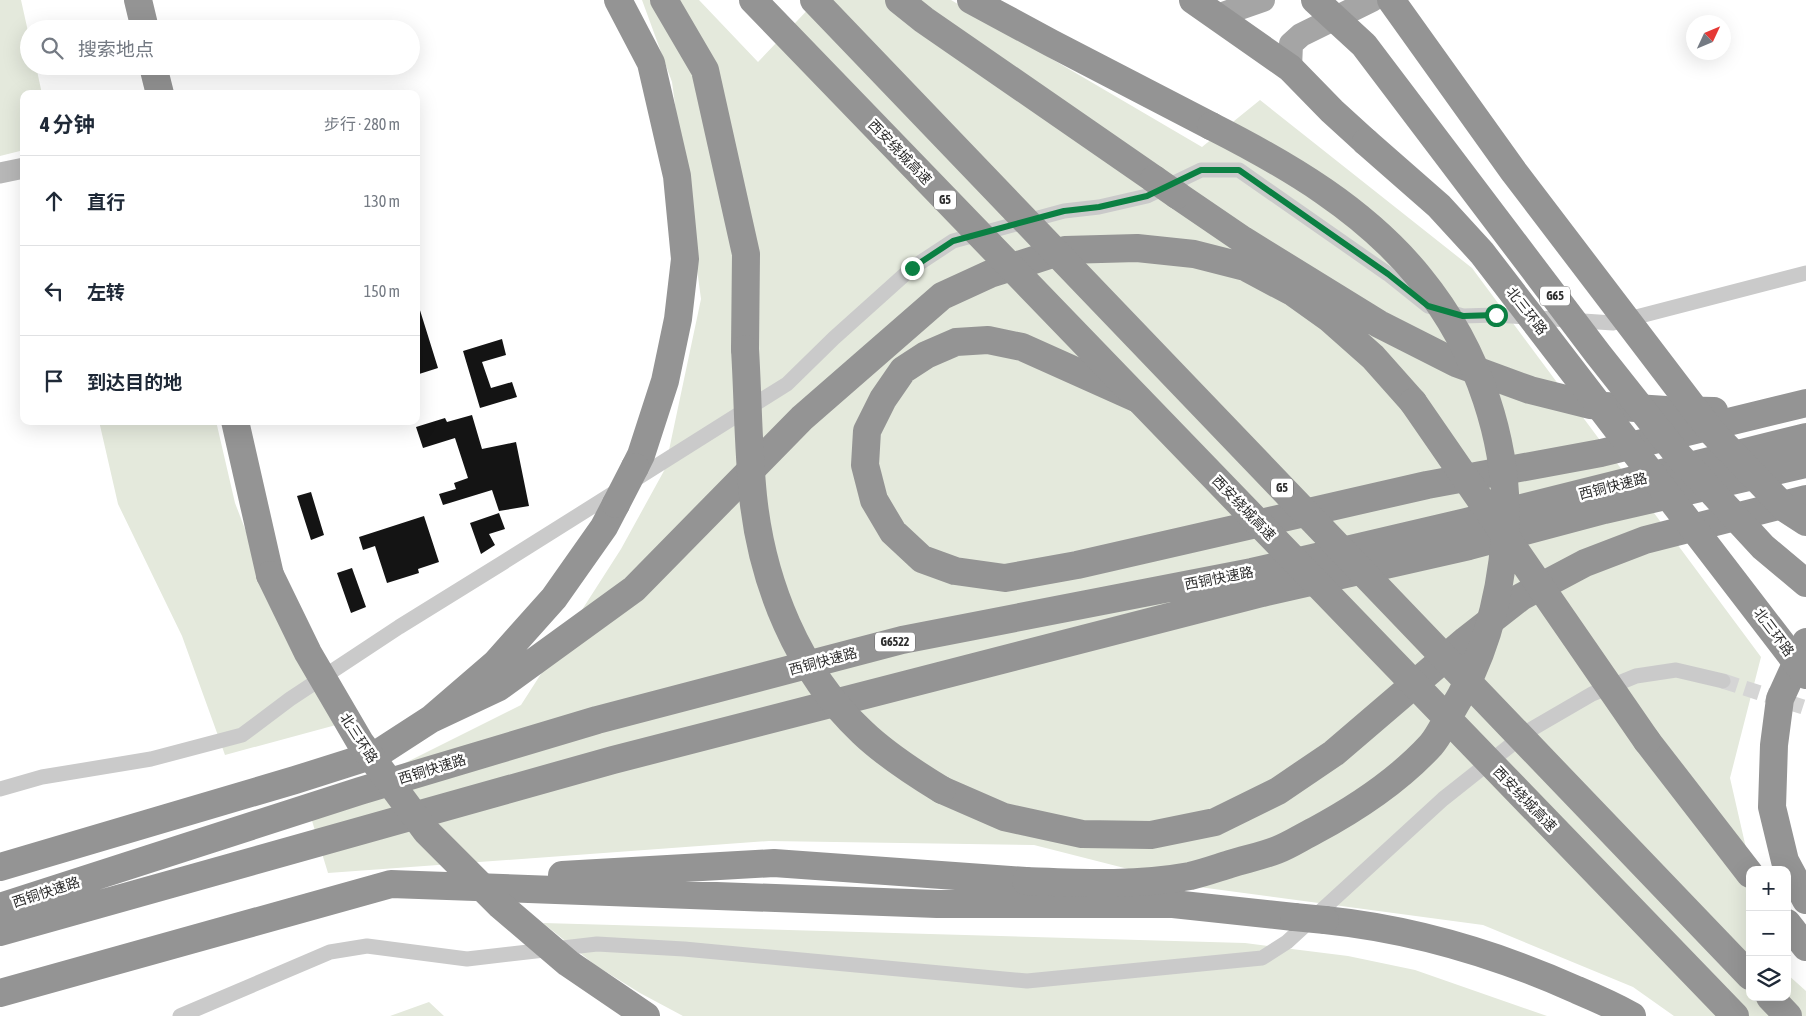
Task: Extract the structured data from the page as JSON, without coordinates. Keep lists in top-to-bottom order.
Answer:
{
  "streets": {
    "highway": [
      "西安绕城高速",
      "G5",
      "G65",
      "北三环路",
      "西铜快速路",
      "G6522"
    ]
  },
  "north": "top right",
  "page": {
    "search": "搜索地点",
    "heading": ["4 分钟", "步行 · 280 m"],
    "list": [
      ["直行", "130 m"],
      ["左转", "150 m"],
      "到达目的地"
    ],
    "map_buttons": ["+", "−"]
  }
}
